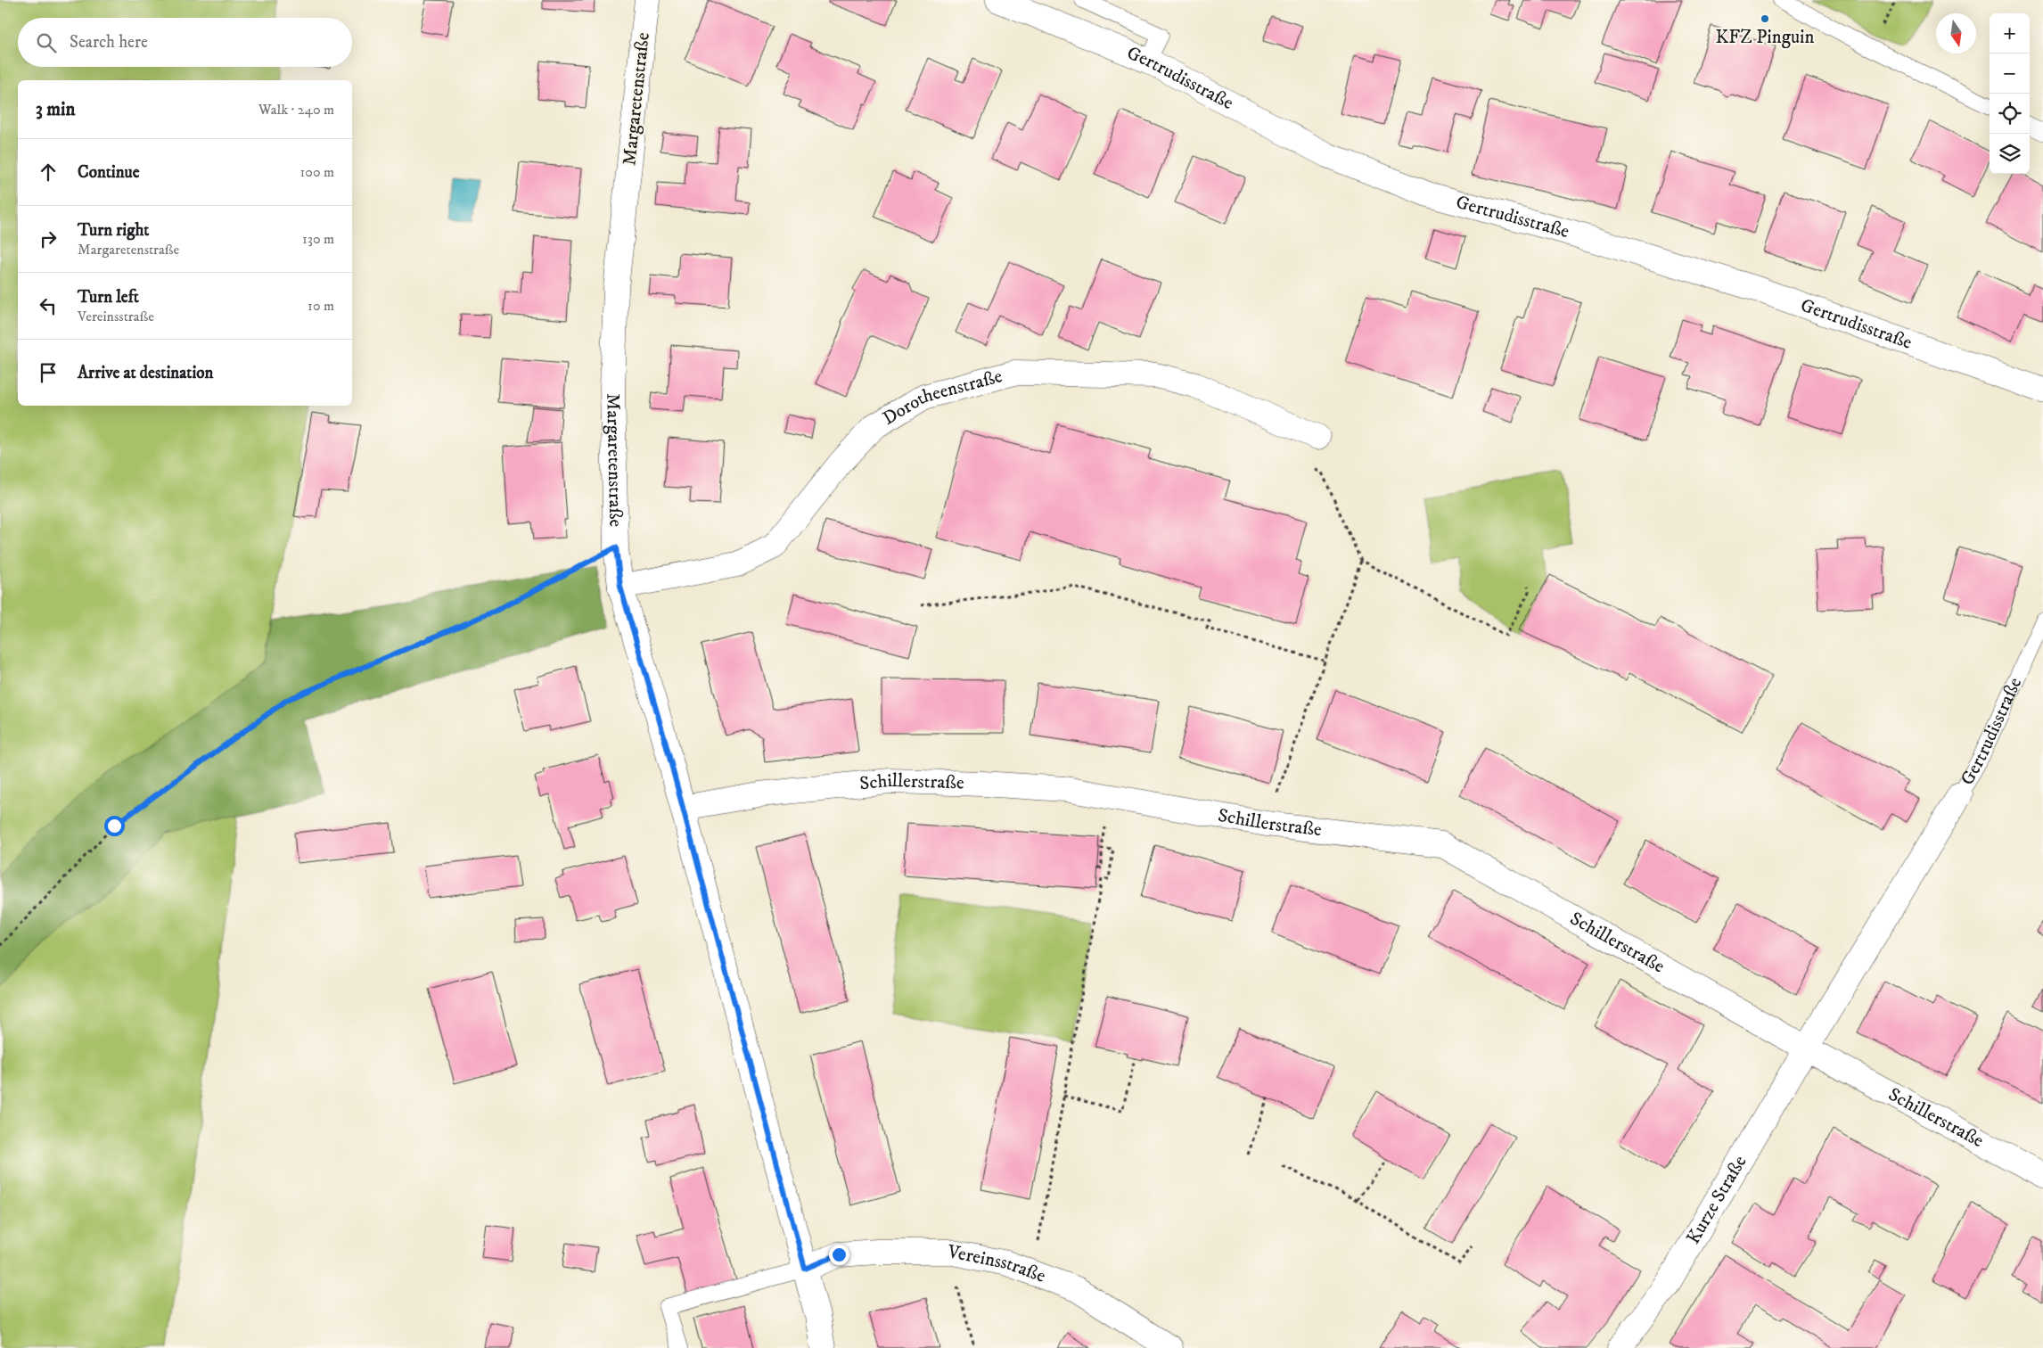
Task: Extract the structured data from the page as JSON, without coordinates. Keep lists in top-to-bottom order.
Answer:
{
  "streets": {
    "street": [
      "Gertrudisstraße",
      "Margaretenstraße",
      "Dorotheenstraße",
      "Schillerstraße",
      "Kurze Straße",
      "Vereinsstraße"
    ]
  },
  "crossings": [
    ["Margaretenstraße", "Dorotheenstraße"],
    ["Margaretenstraße", "Schillerstraße"],
    ["Margaretenstraße", "Vereinsstraße"],
    ["Schillerstraße", "Kurze Straße"]
  ],
  "places": ["KFZ Pinguin"],
  "north": "bottom",
  "page": {
    "map_buttons": ["+", "−"],
    "search": "Search here",
    "heading": ["3 min", "Walk · 240 m"],
    "list": [
      ["Continue", "100 m"],
      ["Turn right", "Margaretenstraße", "130 m"],
      ["Turn left", "Vereinsstraße", "10 m"],
      "Arrive at destination"
    ]
  }
}
